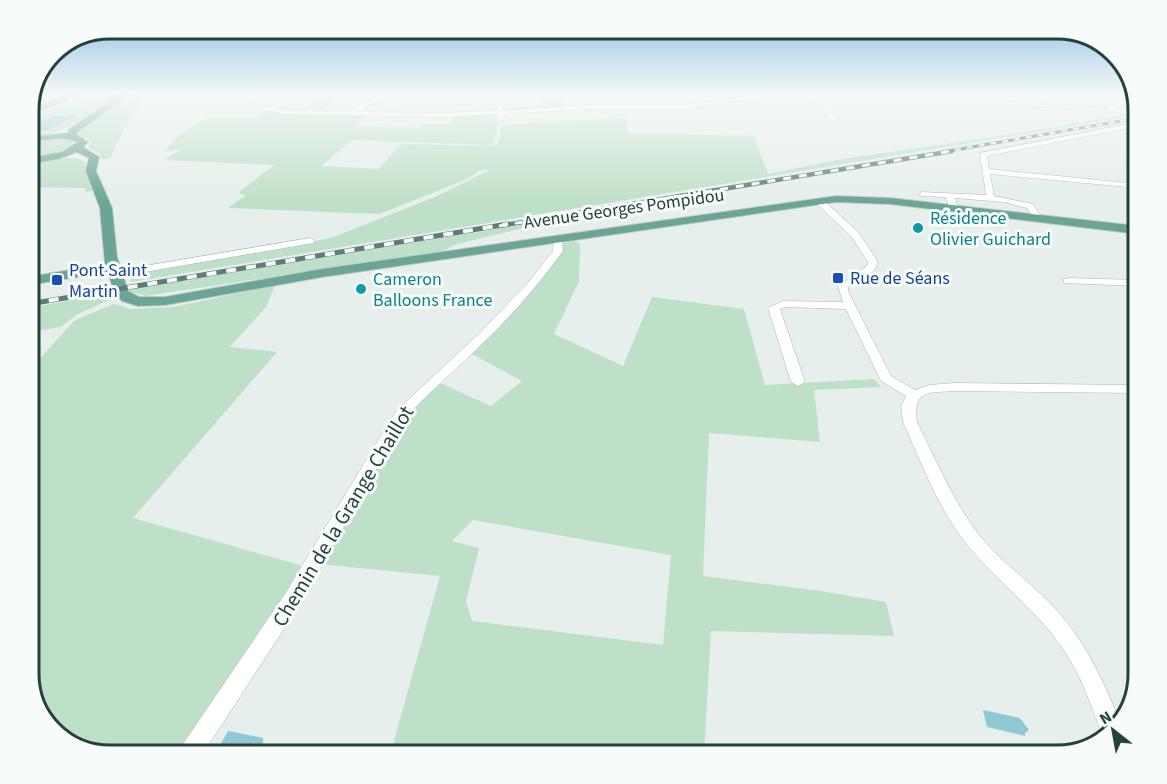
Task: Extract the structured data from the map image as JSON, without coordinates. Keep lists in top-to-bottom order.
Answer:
{
  "streets": {
    "main road": ["Avenue Georges Pompidou"],
    "street": ["Chemin de la Grange Chaillot"]
  },
  "crossings": [
    ["Avenue Georges Pompidou", "Chemin de la Grange Chaillot"]
  ],
  "places": {
    "other": ["Résidence Olivier Guichard", "Cameron Balloons France"],
    "transit": ["Rue de Séans", "Pont Saint Martin"]
  },
  "north": "top left"
}
